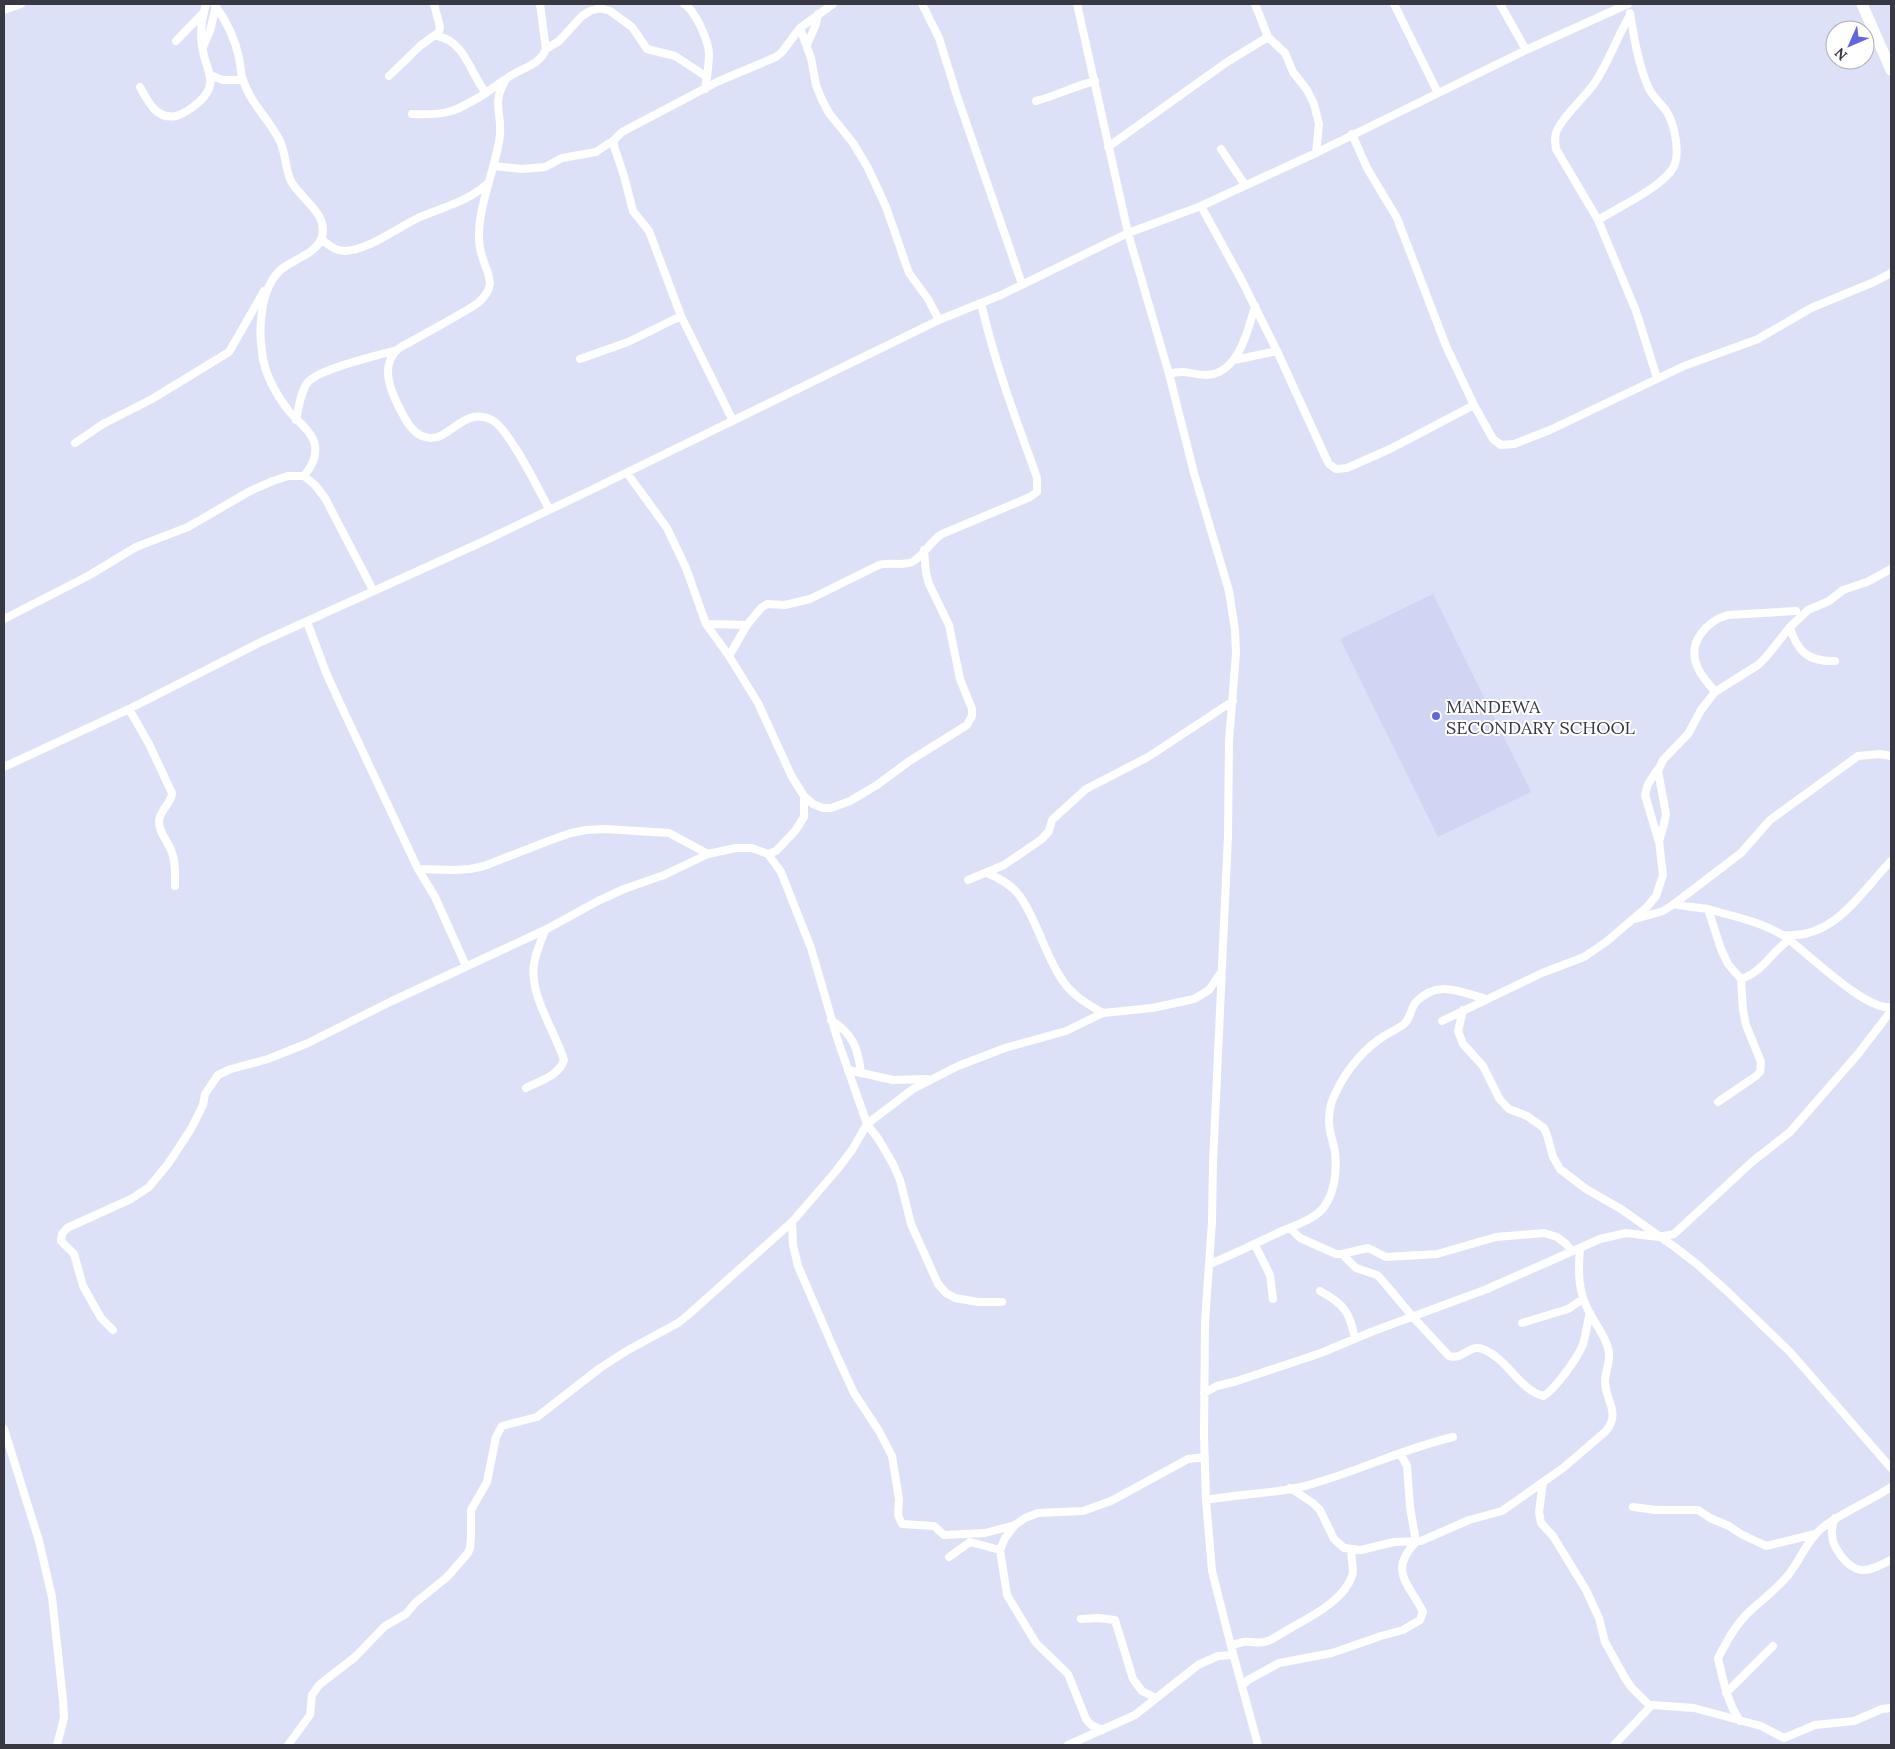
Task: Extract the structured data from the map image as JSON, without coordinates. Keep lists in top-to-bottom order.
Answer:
{
  "places": ["MANDEWA SECONDARY SCHOOL"],
  "north": "bottom left"
}
